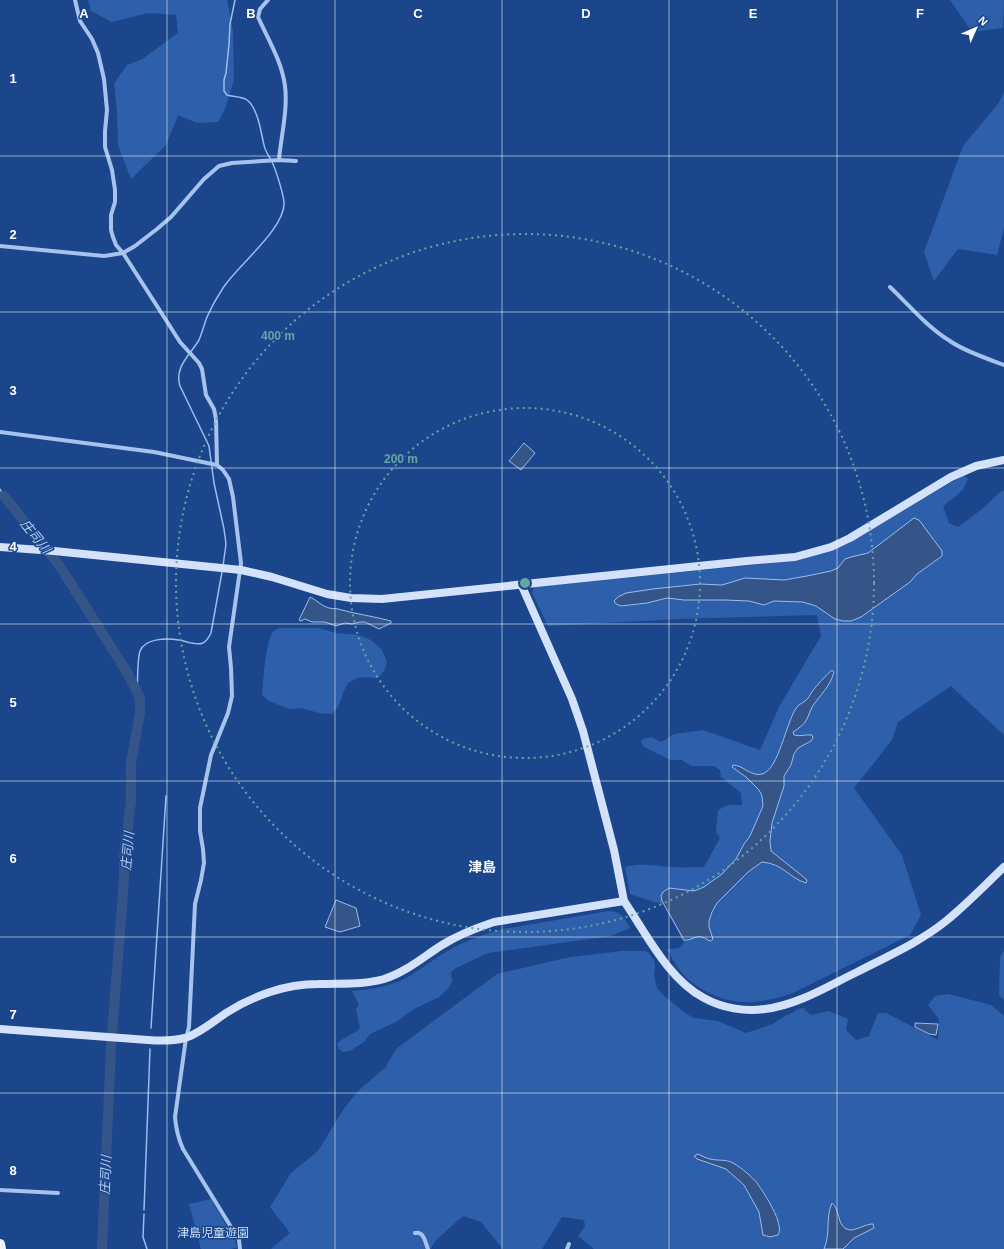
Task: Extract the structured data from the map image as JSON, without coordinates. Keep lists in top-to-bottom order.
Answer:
{
  "districts": ["津島"],
  "water": ["庄司川"],
  "parks": ["津島児童遊園"],
  "north": "top right",
  "grid": {
    "columns": [
      "A",
      "B",
      "C",
      "D",
      "E",
      "F"
    ],
    "rows": [
      "1",
      "2",
      "3",
      "4",
      "5",
      "6",
      "7",
      "8"
    ]
  },
  "rings": ["400 m", "200 m"]
}
